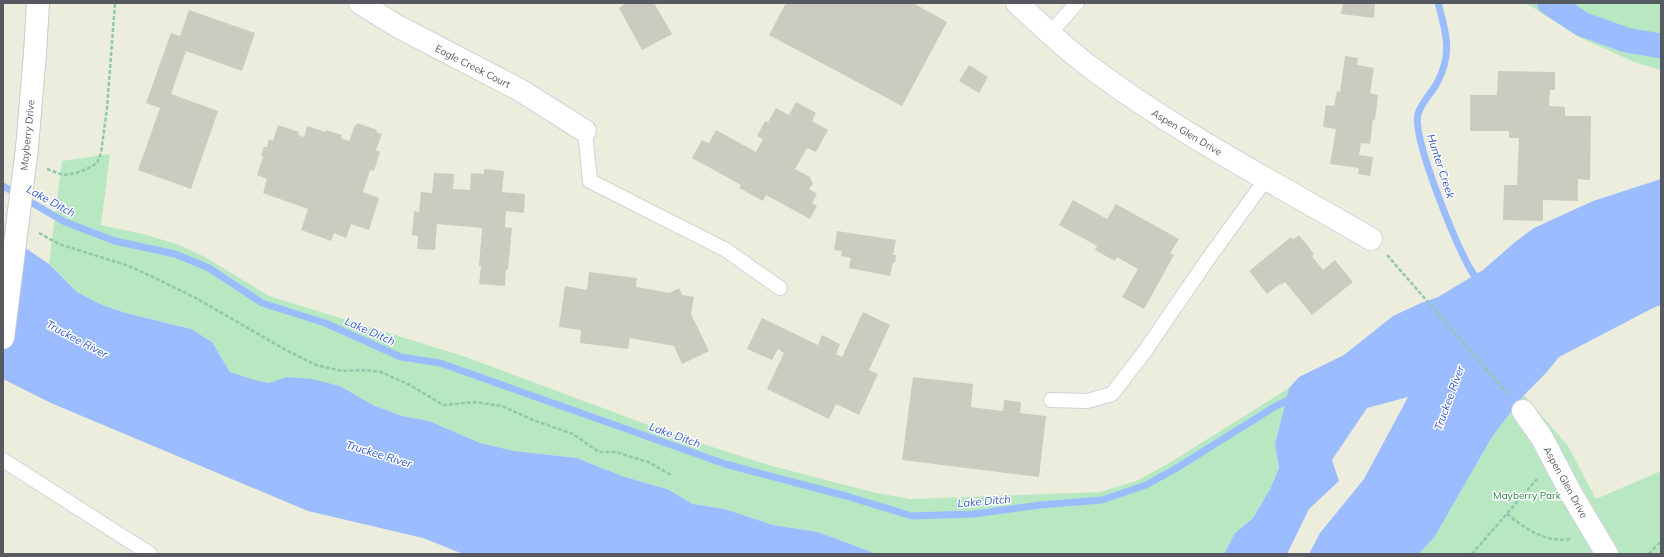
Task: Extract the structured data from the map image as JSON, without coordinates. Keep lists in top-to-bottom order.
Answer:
{
  "streets": {
    "street": ["Eagle Creek Court", "Aspen Glen Drive", "Mayberry Drive"]
  },
  "water": ["Hunter Creek", "Lake Ditch", "Truckee River"],
  "parks": ["Mayberry Park"]
}
